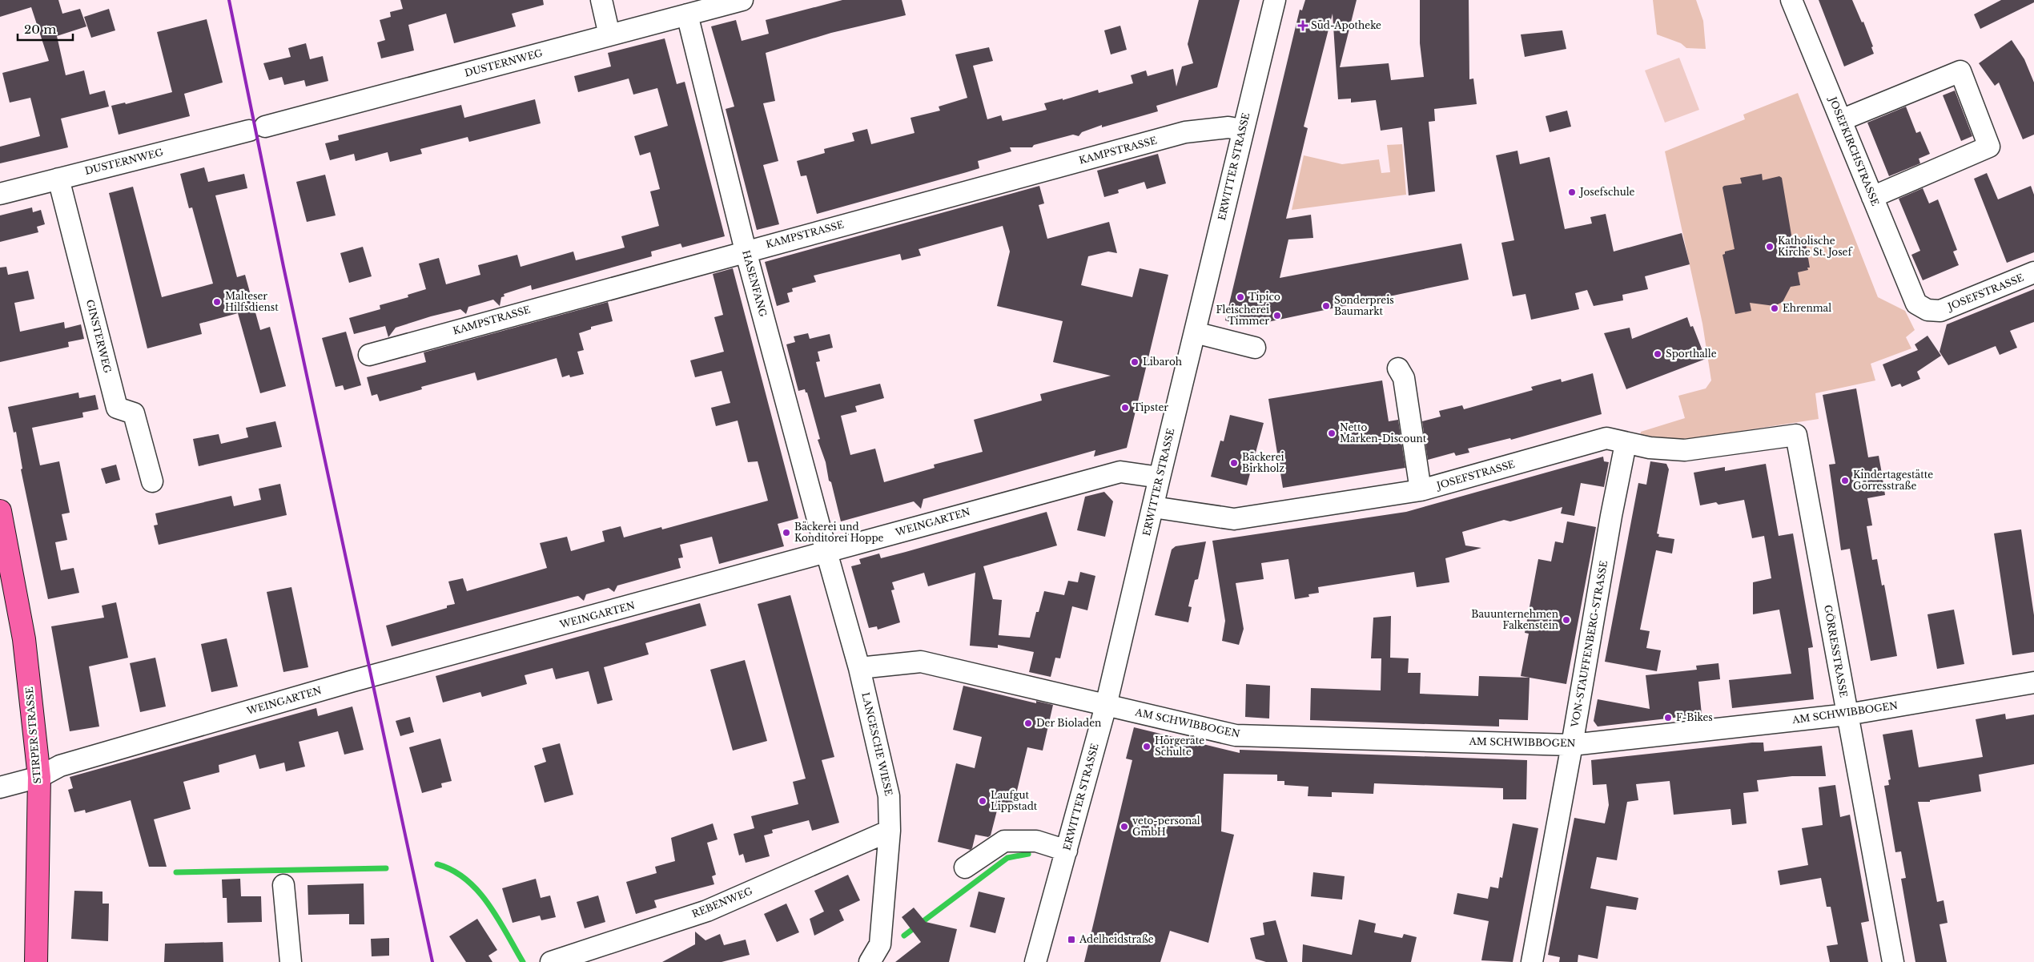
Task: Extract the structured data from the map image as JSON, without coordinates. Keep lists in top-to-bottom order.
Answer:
{
  "streets": {
    "main road": ["STIRPER STRASSE"],
    "street": [
      "DUSTERNWEG",
      "KAMPSTRASSE",
      "JOSEFKIRCHSTRASSE",
      "ERWITTER STRASSE",
      "HASENFANG",
      "JOSEFSTRASSE",
      "GINSTERWEG",
      "WEINGARTEN",
      "VON-STAUFFENBERG-STRASSE",
      "GÖRRESSTRASSE",
      "AM SCHWIBBOGEN",
      "LANGESCHE WIESE",
      "REBENWEG"
    ]
  },
  "crossings": [
    ["DUSTERNWEG", "HASENFANG"],
    ["DUSTERNWEG", "GINSTERWEG"],
    ["KAMPSTRASSE", "ERWITTER STRASSE"],
    ["KAMPSTRASSE", "HASENFANG"],
    ["JOSEFKIRCHSTRASSE", "JOSEFSTRASSE"],
    ["ERWITTER STRASSE", "JOSEFSTRASSE"],
    ["ERWITTER STRASSE", "WEINGARTEN"],
    ["ERWITTER STRASSE", "AM SCHWIBBOGEN"],
    ["HASENFANG", "WEINGARTEN"],
    ["HASENFANG", "LANGESCHE WIESE"],
    ["JOSEFSTRASSE", "VON-STAUFFENBERG-STRASSE"],
    ["JOSEFSTRASSE", "GÖRRESSTRASSE"],
    ["WEINGARTEN", "STIRPER STRASSE"],
    ["WEINGARTEN", "LANGESCHE WIESE"],
    ["VON-STAUFFENBERG-STRASSE", "AM SCHWIBBOGEN"],
    ["GÖRRESSTRASSE", "AM SCHWIBBOGEN"],
    ["AM SCHWIBBOGEN", "LANGESCHE WIESE"],
    ["LANGESCHE WIESE", "REBENWEG"]
  ],
  "places": {
    "health": ["Süd-Apotheke"],
    "other": [
      "Josefschule",
      "Katholische Kirche St. Josef",
      "Tipico",
      "Malteser Hilfsdienst",
      "Sonderpreis Baumarkt",
      "Ehrenmal",
      "Fleischerei Timmer",
      "Sporthalle",
      "Libaroh",
      "Tipster",
      "Netto Marken-Discount",
      "Bäckerei Birkholz",
      "Kindertagestätte Görresstraße",
      "Bäckerei und Konditorei Hoppe",
      "Bauunternehmen Falkenstein",
      "F-Bikes",
      "Der Bioladen",
      "Hörgeräte Schulte",
      "Laufgut Lippstadt",
      "veto-personal GmbH"
    ],
    "transit": ["Adelheidstraße"]
  },
  "scale_bar": "20 m"
}
